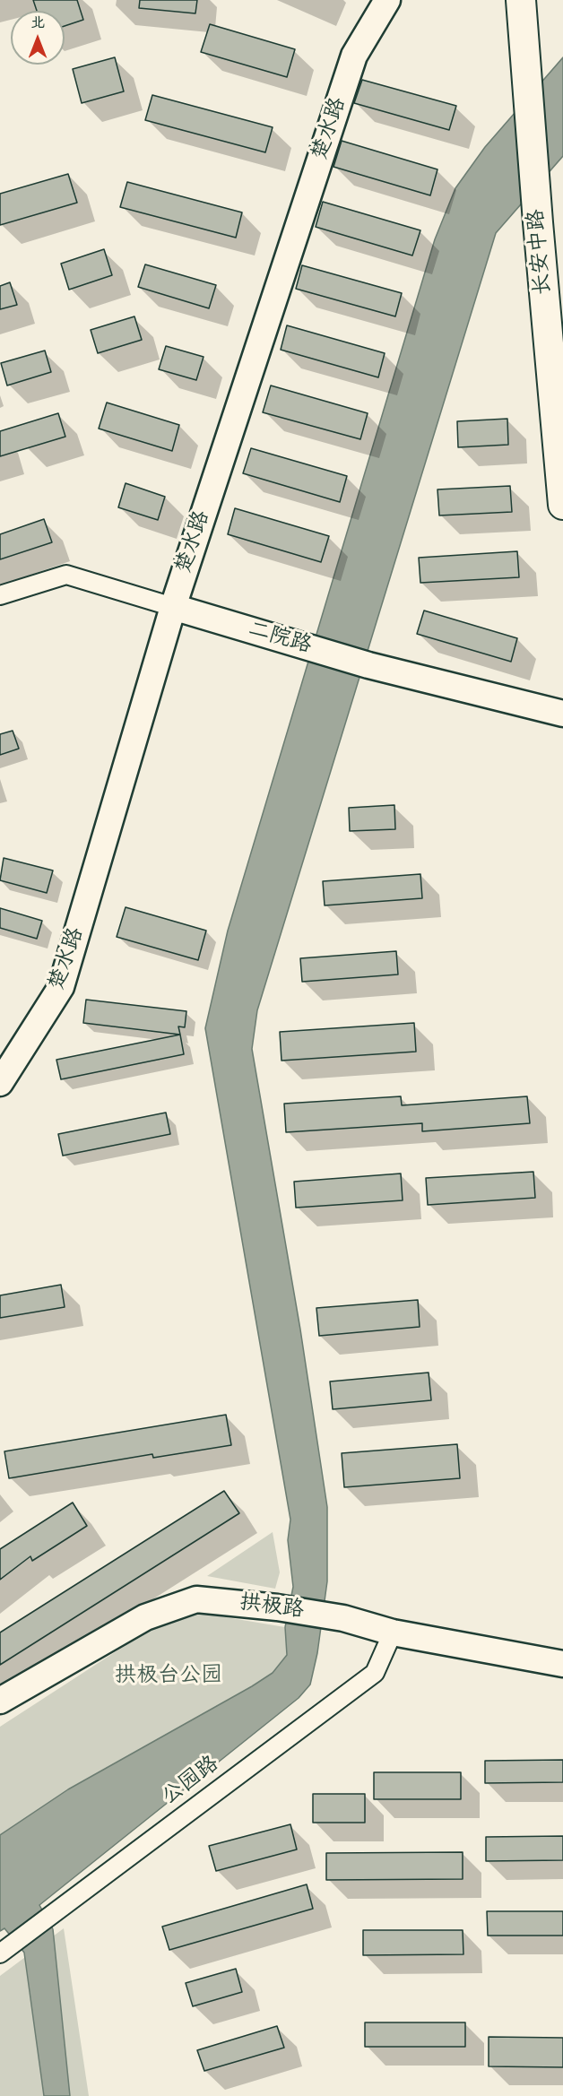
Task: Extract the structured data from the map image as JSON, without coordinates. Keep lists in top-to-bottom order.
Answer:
{
  "streets": {
    "main road": [
      "楚水路",
      "长安中路",
      "二院路",
      "拱极路"
    ],
    "street": ["公园路"]
  },
  "crossings": [
    ["楚水路", "二院路"],
    ["拱极路", "公园路"]
  ],
  "parks": ["拱极台公园"],
  "north": "top"
}
